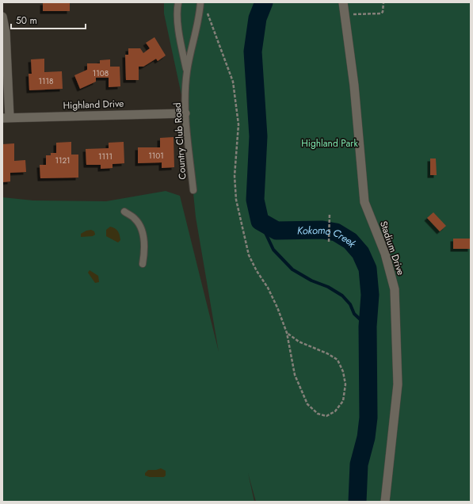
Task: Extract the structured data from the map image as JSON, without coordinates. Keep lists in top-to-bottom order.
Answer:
{
  "streets": {
    "street": ["Highland Drive", "Stadium Drive"],
    "lane": ["Country Club Road"]
  },
  "crossings": [
    ["Highland Drive", "Country Club Road"]
  ],
  "water": ["Kokomo Creek"],
  "parks": ["Highland Park"],
  "house_numbers": [
    "1108",
    "1118",
    "1101",
    "1111",
    "1121"
  ],
  "scale_bar": "50 m"
}
